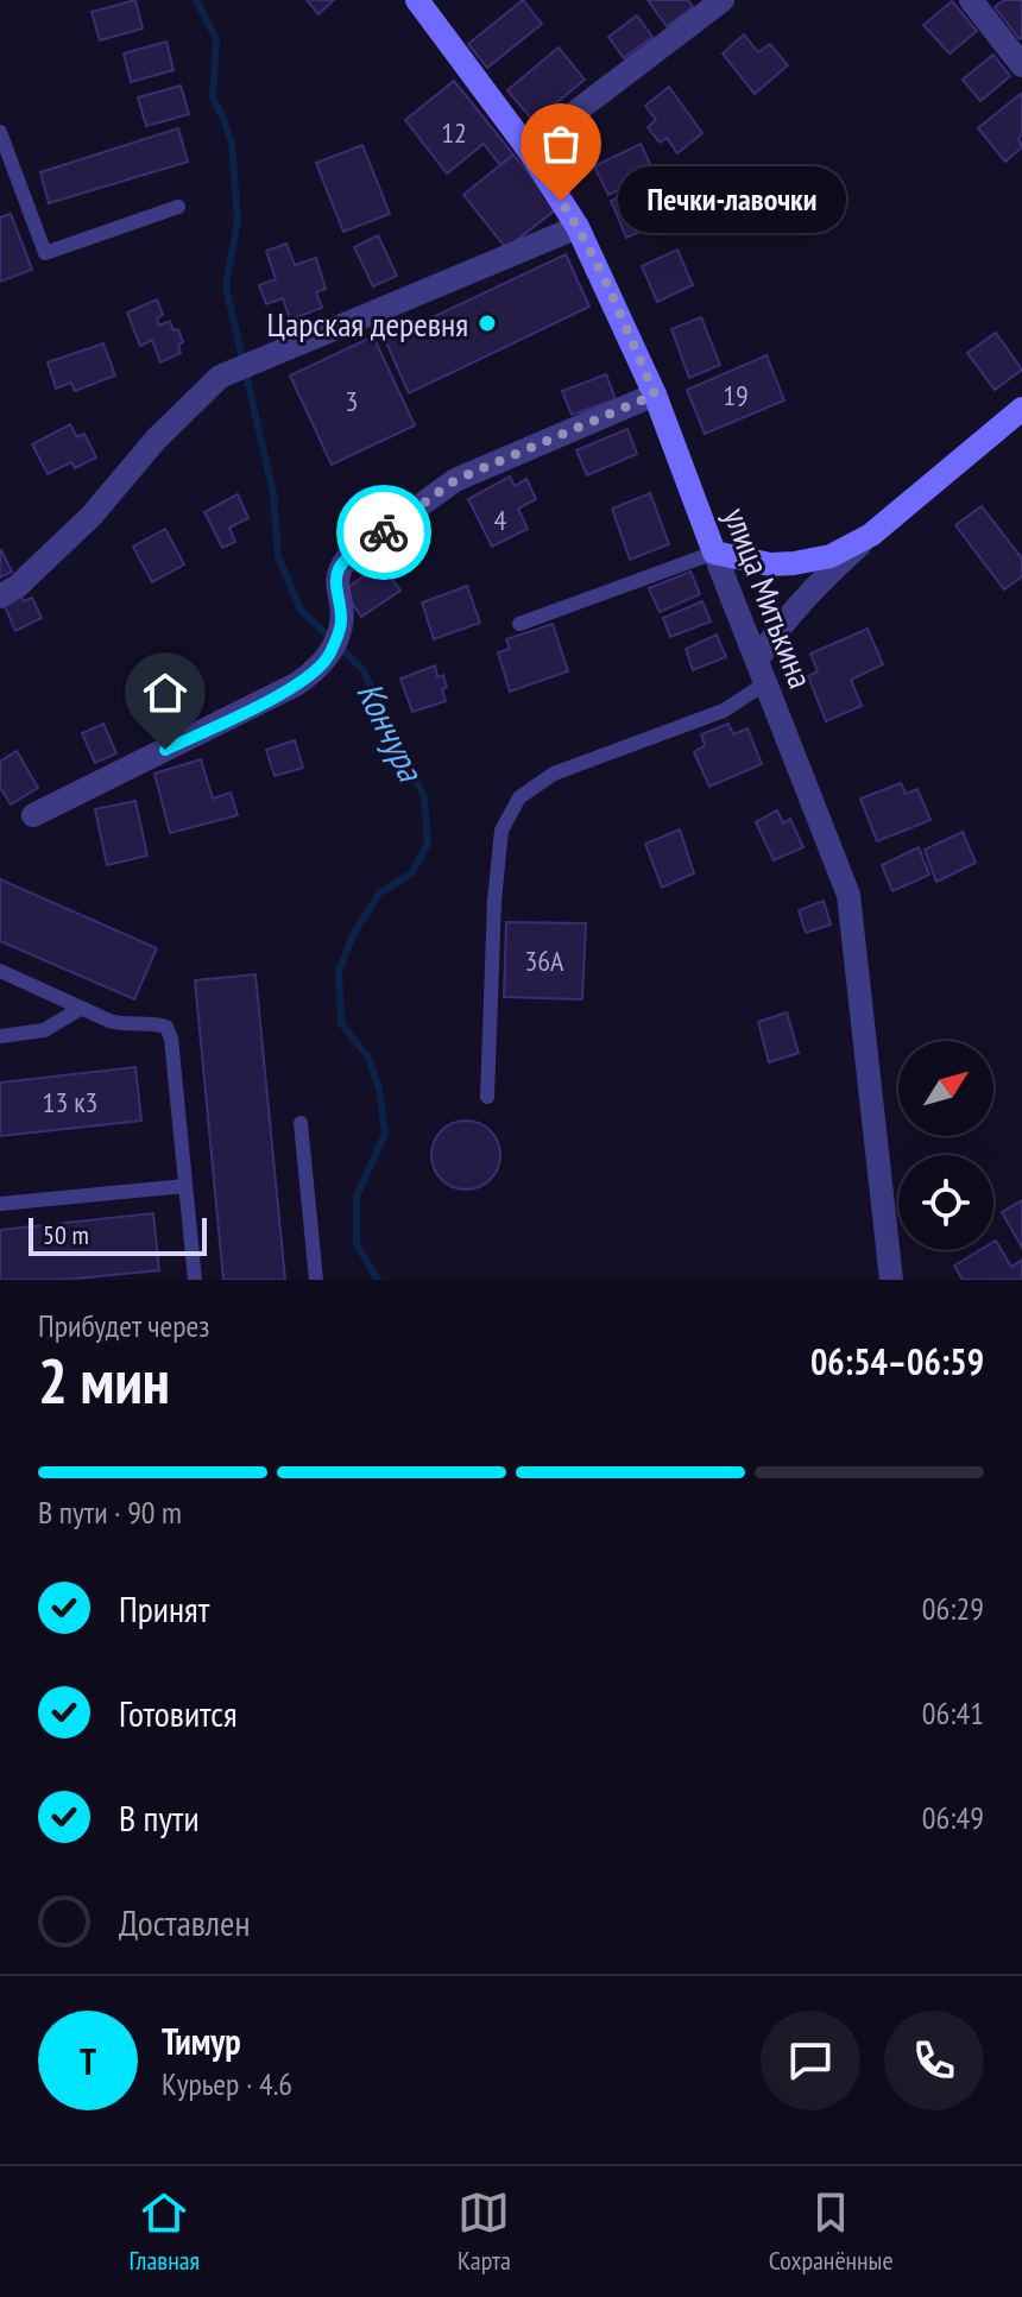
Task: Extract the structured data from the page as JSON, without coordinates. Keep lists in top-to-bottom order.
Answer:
{
  "streets": {
    "street": ["улица Митькина"]
  },
  "water": ["Кончура"],
  "places": ["Печки-лавочки", "Царская деревня"],
  "house_numbers": [
    "12",
    "19",
    "3",
    "4",
    "36А",
    "13 к3"
  ],
  "scale_bar": "50 m",
  "north": "top right",
  "page": {
    "bubble": "Печки-лавочки",
    "scale": "50 m",
    "heading": ["2 мин", "Прибудет через", "06:54–06:59"],
    "panel": ["Тимур", "Курьер · 4.6"],
    "bar": "В пути · 90 m",
    "list": [
      ["Принят", "06:29"],
      ["Готовится", "06:41"],
      ["В пути", "06:49"],
      "Доставлен"
    ],
    "round": "Т",
    "tabs": ["Главная", "Карта", "Сохранённые"]
  }
}
